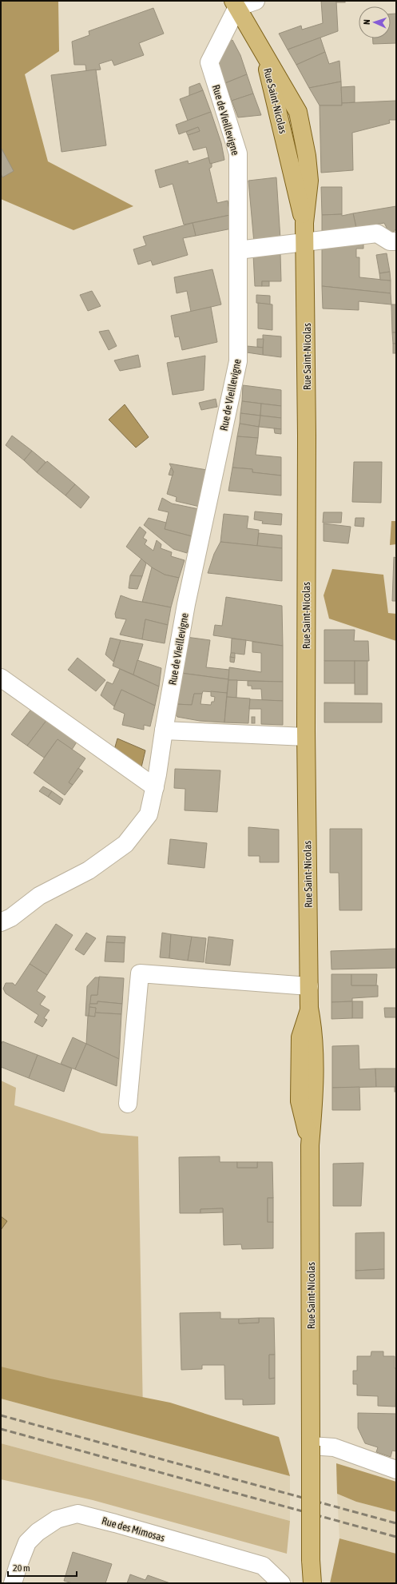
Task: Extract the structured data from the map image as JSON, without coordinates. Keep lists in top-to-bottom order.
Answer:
{
  "streets": {
    "main road": ["Rue Saint-Nicolas"],
    "street": ["Rue de Vieillevigne", "Rue des Mimosas"]
  },
  "crossings": [
    ["Rue Saint-Nicolas", "Rue de Vieillevigne"]
  ],
  "scale_bar": "20 m",
  "north": "left"
}
